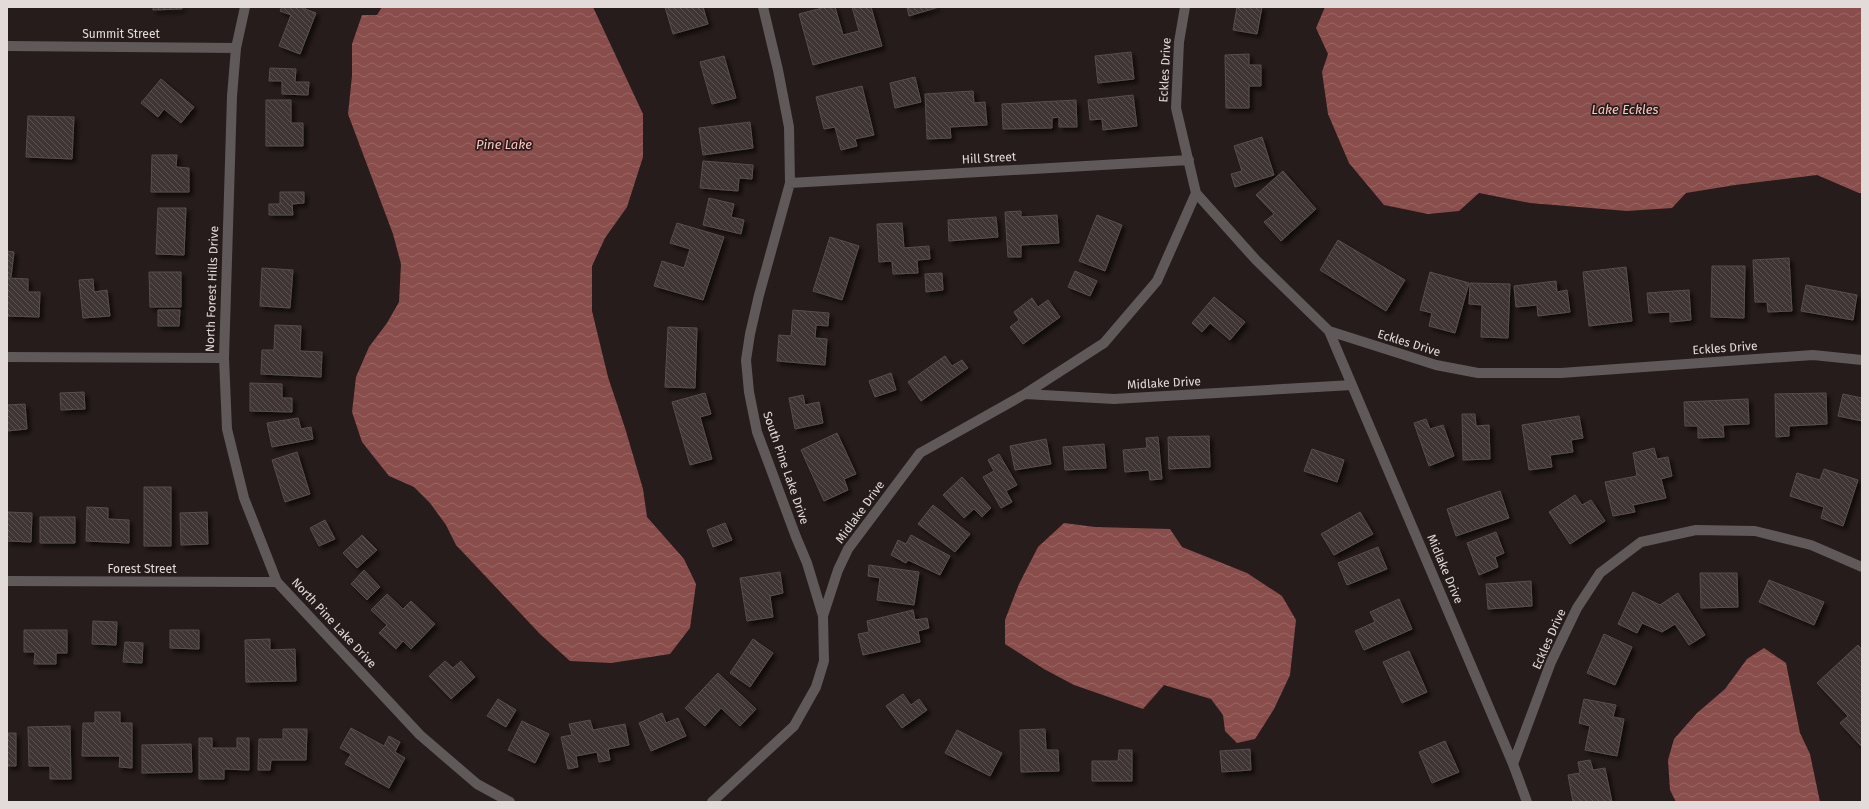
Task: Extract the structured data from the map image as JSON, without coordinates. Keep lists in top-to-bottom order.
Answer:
{
  "streets": {
    "street": [
      "Summit Street",
      "Eckles Drive",
      "Hill Street",
      "North Forest Hills Drive",
      "Midlake Drive",
      "South Pine Lake Drive",
      "Forest Street",
      "North Pine Lake Drive"
    ]
  },
  "crossings": [
    ["Summit Street", "North Forest Hills Drive"],
    ["Eckles Drive", "Hill Street"],
    ["Eckles Drive", "Midlake Drive"],
    ["Hill Street", "South Pine Lake Drive"],
    ["North Forest Hills Drive", "North Pine Lake Drive"],
    ["Midlake Drive", "South Pine Lake Drive"],
    ["Forest Street", "North Pine Lake Drive"]
  ],
  "water": ["Lake Eckles", "Pine Lake"]
}
